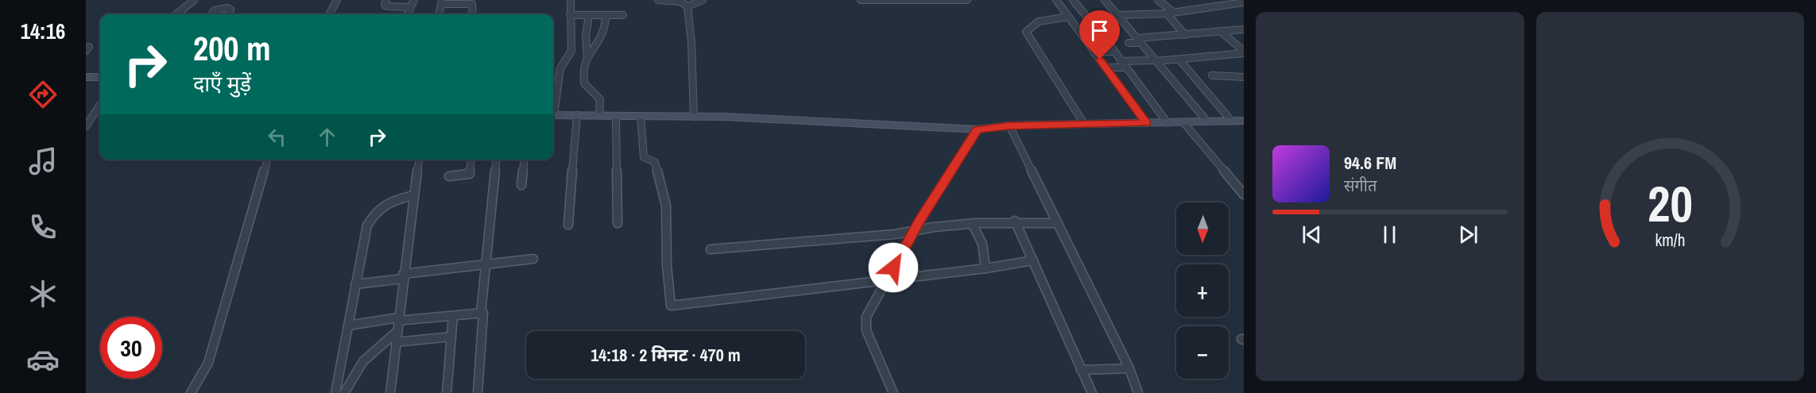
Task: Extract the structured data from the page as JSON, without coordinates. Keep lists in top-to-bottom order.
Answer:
{
  "north": "bottom",
  "page": {
    "tabs": "14:16",
    "turn": ["200 m", "दाएँ मुड़ें"],
    "song": ["94.6 FM", "संगीत"],
    "map_buttons": ["+", "−"],
    "limit": "30",
    "trip": "14:18 · 2 मिनट · 470 m",
    "gauge": ["20", "km/h"]
  }
}
